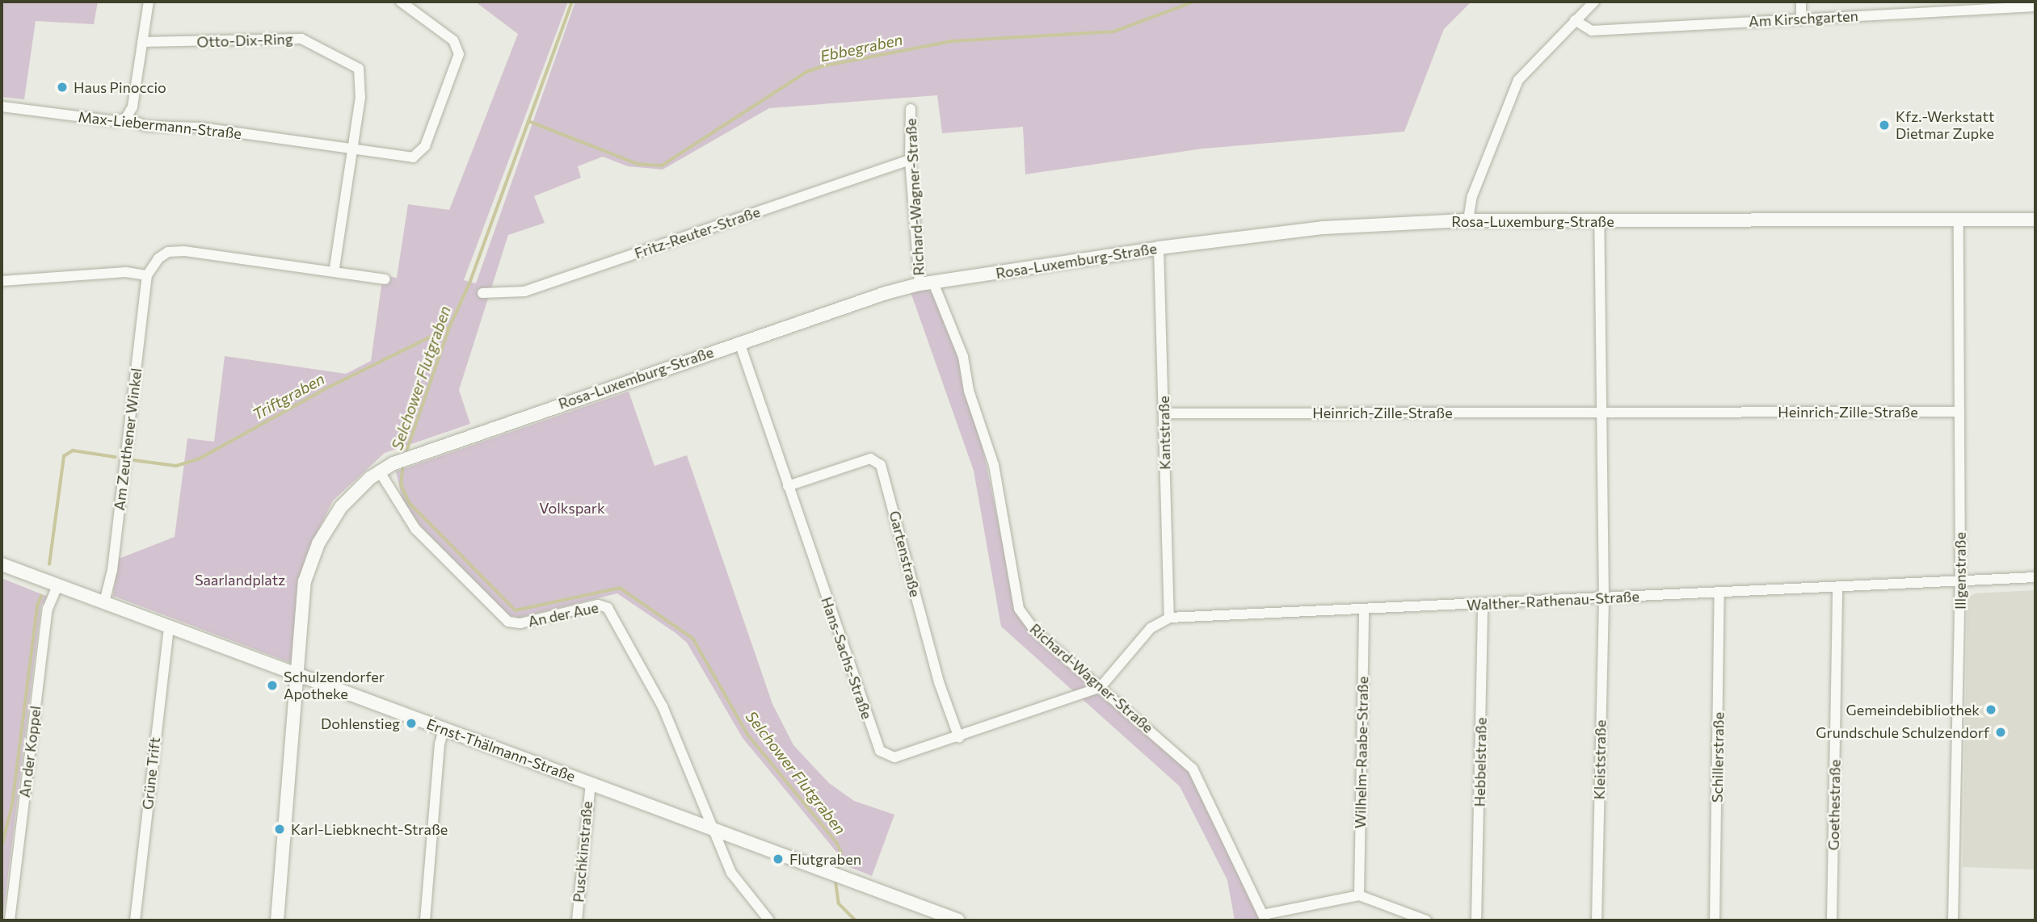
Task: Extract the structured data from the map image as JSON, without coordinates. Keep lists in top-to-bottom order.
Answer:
{
  "streets": {
    "street": [
      "Am Kirschgarten",
      "Otto-Dix-Ring",
      "Max-Liebermann-Straße",
      "Richard-Wagner-Straße",
      "Rosa-Luxemburg-Straße",
      "Fritz-Reuter-Straße",
      "Heinrich-Zille-Straße",
      "Kantstraße",
      "Am Zeuthener Winkel",
      "Gartenstraße",
      "Illgenstraße",
      "Walther-Rathenau-Straße",
      "An der Aue",
      "Hans-Sachs-Straße",
      "Ernst-Thälmann-Straße",
      "An der Koppel",
      "Wilhelm-Raabe-Straße",
      "Schillerstraße",
      "Kleiststraße",
      "Hebbelstraße",
      "Grüne Trift",
      "Goethestraße",
      "Puschkinstraße"
    ]
  },
  "crossings": [
    ["Otto-Dix-Ring", "Max-Liebermann-Straße"],
    ["Richard-Wagner-Straße", "Rosa-Luxemburg-Straße"],
    ["Richard-Wagner-Straße", "Fritz-Reuter-Straße"],
    ["Richard-Wagner-Straße", "Hans-Sachs-Straße"],
    ["Rosa-Luxemburg-Straße", "Kantstraße"],
    ["Rosa-Luxemburg-Straße", "Illgenstraße"],
    ["Rosa-Luxemburg-Straße", "An der Aue"],
    ["Rosa-Luxemburg-Straße", "Hans-Sachs-Straße"],
    ["Rosa-Luxemburg-Straße", "Ernst-Thälmann-Straße"],
    ["Heinrich-Zille-Straße", "Kantstraße"],
    ["Heinrich-Zille-Straße", "Illgenstraße"],
    ["Kantstraße", "Walther-Rathenau-Straße"],
    ["Am Zeuthener Winkel", "Ernst-Thälmann-Straße"],
    ["Gartenstraße", "Hans-Sachs-Straße"],
    ["Illgenstraße", "Walther-Rathenau-Straße"],
    ["Walther-Rathenau-Straße", "Wilhelm-Raabe-Straße"],
    ["Walther-Rathenau-Straße", "Schillerstraße"],
    ["Walther-Rathenau-Straße", "Kleiststraße"],
    ["Walther-Rathenau-Straße", "Hebbelstraße"],
    ["Walther-Rathenau-Straße", "Goethestraße"],
    ["An der Aue", "Ernst-Thälmann-Straße"],
    ["Ernst-Thälmann-Straße", "An der Koppel"],
    ["Ernst-Thälmann-Straße", "Grüne Trift"],
    ["Ernst-Thälmann-Straße", "Puschkinstraße"]
  ],
  "water": ["Ebbegraben", "Selchower Flutgraben", "Triftgraben"],
  "parks": ["Volkspark", "Saarlandplatz"],
  "places": [
    "Haus Pinoccio",
    "Kfz.-Werkstatt Dietmar Zupke",
    "Schulzendorfer Apotheke",
    "Gemeindebibliothek",
    "Dohlenstieg",
    "Grundschule Schulzendorf",
    "Karl-Liebknecht-Straße",
    "Flutgraben"
  ]
}
